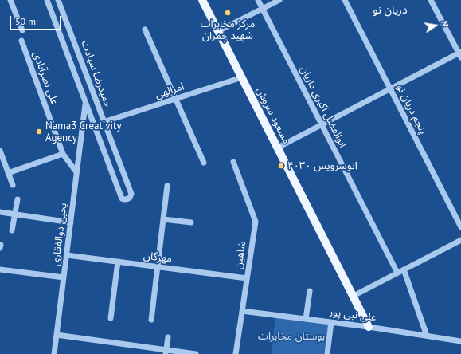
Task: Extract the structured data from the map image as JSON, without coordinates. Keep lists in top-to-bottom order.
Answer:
{
  "streets": {
    "main road": ["مسعود سروش"],
    "street": [
      "حمیدرضا سیادت",
      "علی نصرآبادی",
      "امرالهی",
      "ابوالفضل اکبری داریان",
      "پنجم دریان‌ نو",
      "یحیی ذوالفقاری",
      "شاهین",
      "مهرگان",
      "علی نبی پور"
    ]
  },
  "crossings": [
    ["حمیدرضا سیادت", "امرالهی"],
    ["حمیدرضا سیادت", "یحیی ذوالفقاری"],
    ["علی نصرآبادی", "یحیی ذوالفقاری"],
    ["امرالهی", "مسعود سروش"],
    ["مسعود سروش", "علی نبی پور"],
    ["یحیی ذوالفقاری", "مهرگان"],
    ["شاهین", "مهرگان"],
    ["شاهین", "علی نبی پور"]
  ],
  "districts": ["دریان نو"],
  "parks": ["بوستان مخابرات"],
  "places": ["مرکز مخابرات شهید چمران", "Nama3 Creativity Agency", "اتوسرویس ۴۰۳۰"],
  "scale_bar": "50 m",
  "north": "right"
}
